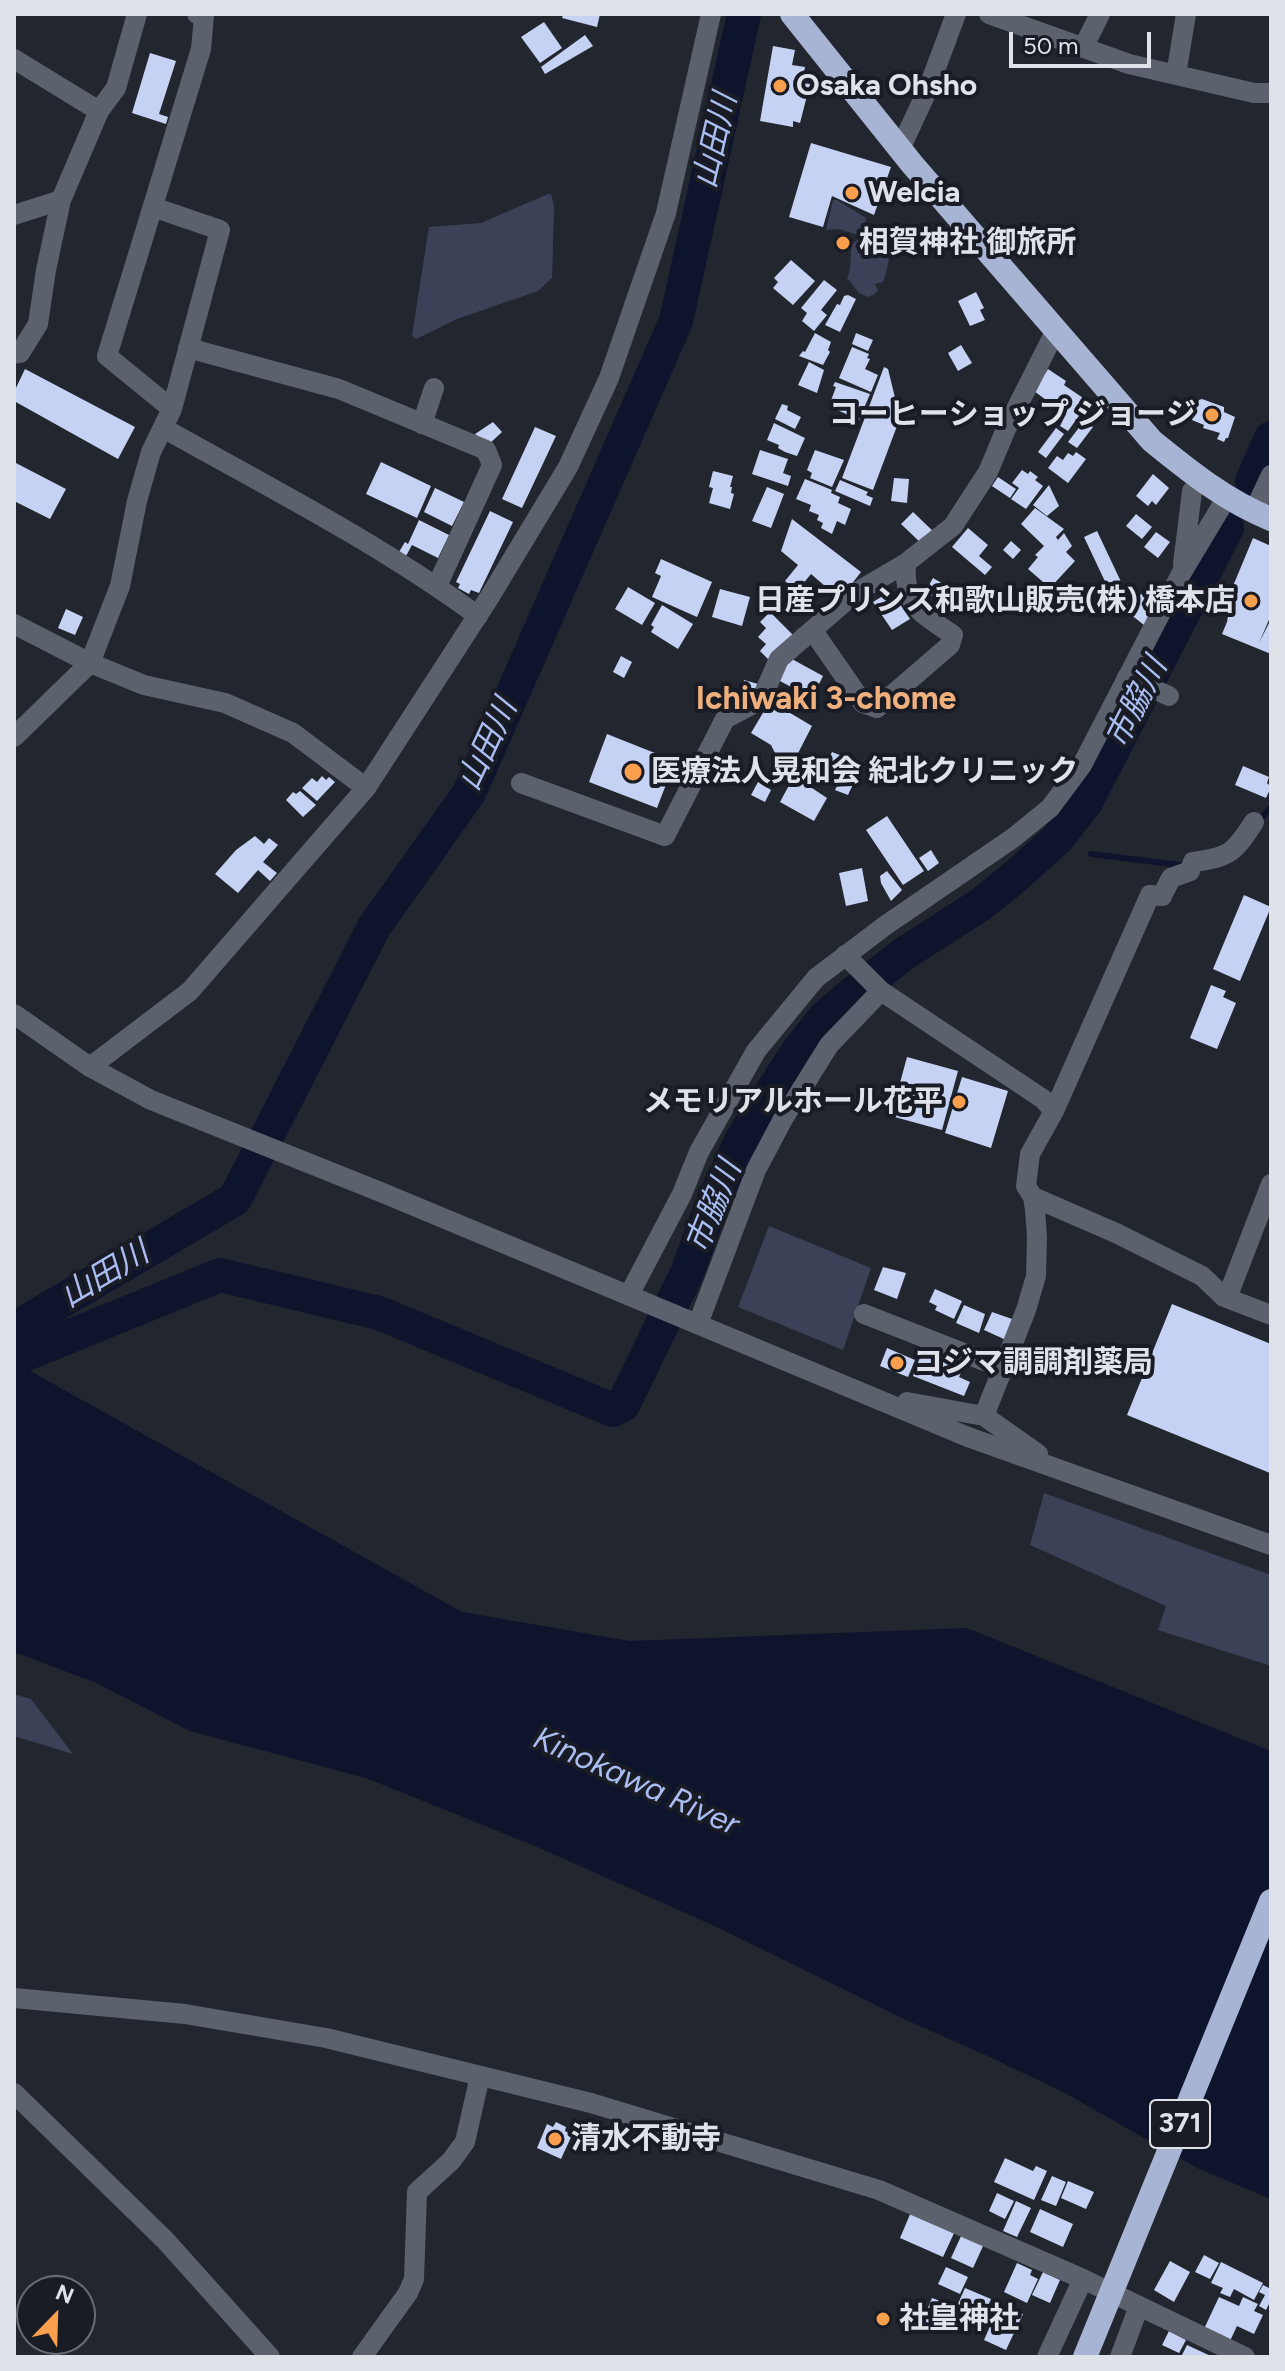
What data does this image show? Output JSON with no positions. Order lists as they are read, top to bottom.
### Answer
{
  "streets": {
    "highway": ["371"]
  },
  "districts": ["Ichiwaki 3-chome"],
  "water": ["山田川", "市脇川", "Kinokawa River"],
  "places": [
    "Osaka Ohsho",
    "Welcia",
    "相賀神社 御旅所",
    "コーヒーショップ ジョージ",
    "日産プリンス和歌山販売(株) 橋本店",
    "医療法人晃和会 紀北クリニック",
    "メモリアルホール花平",
    "コジマ調調剤薬局",
    "清水不動寺",
    "社皇神社"
  ],
  "scale_bar": "50 m",
  "north": "top right"
}
